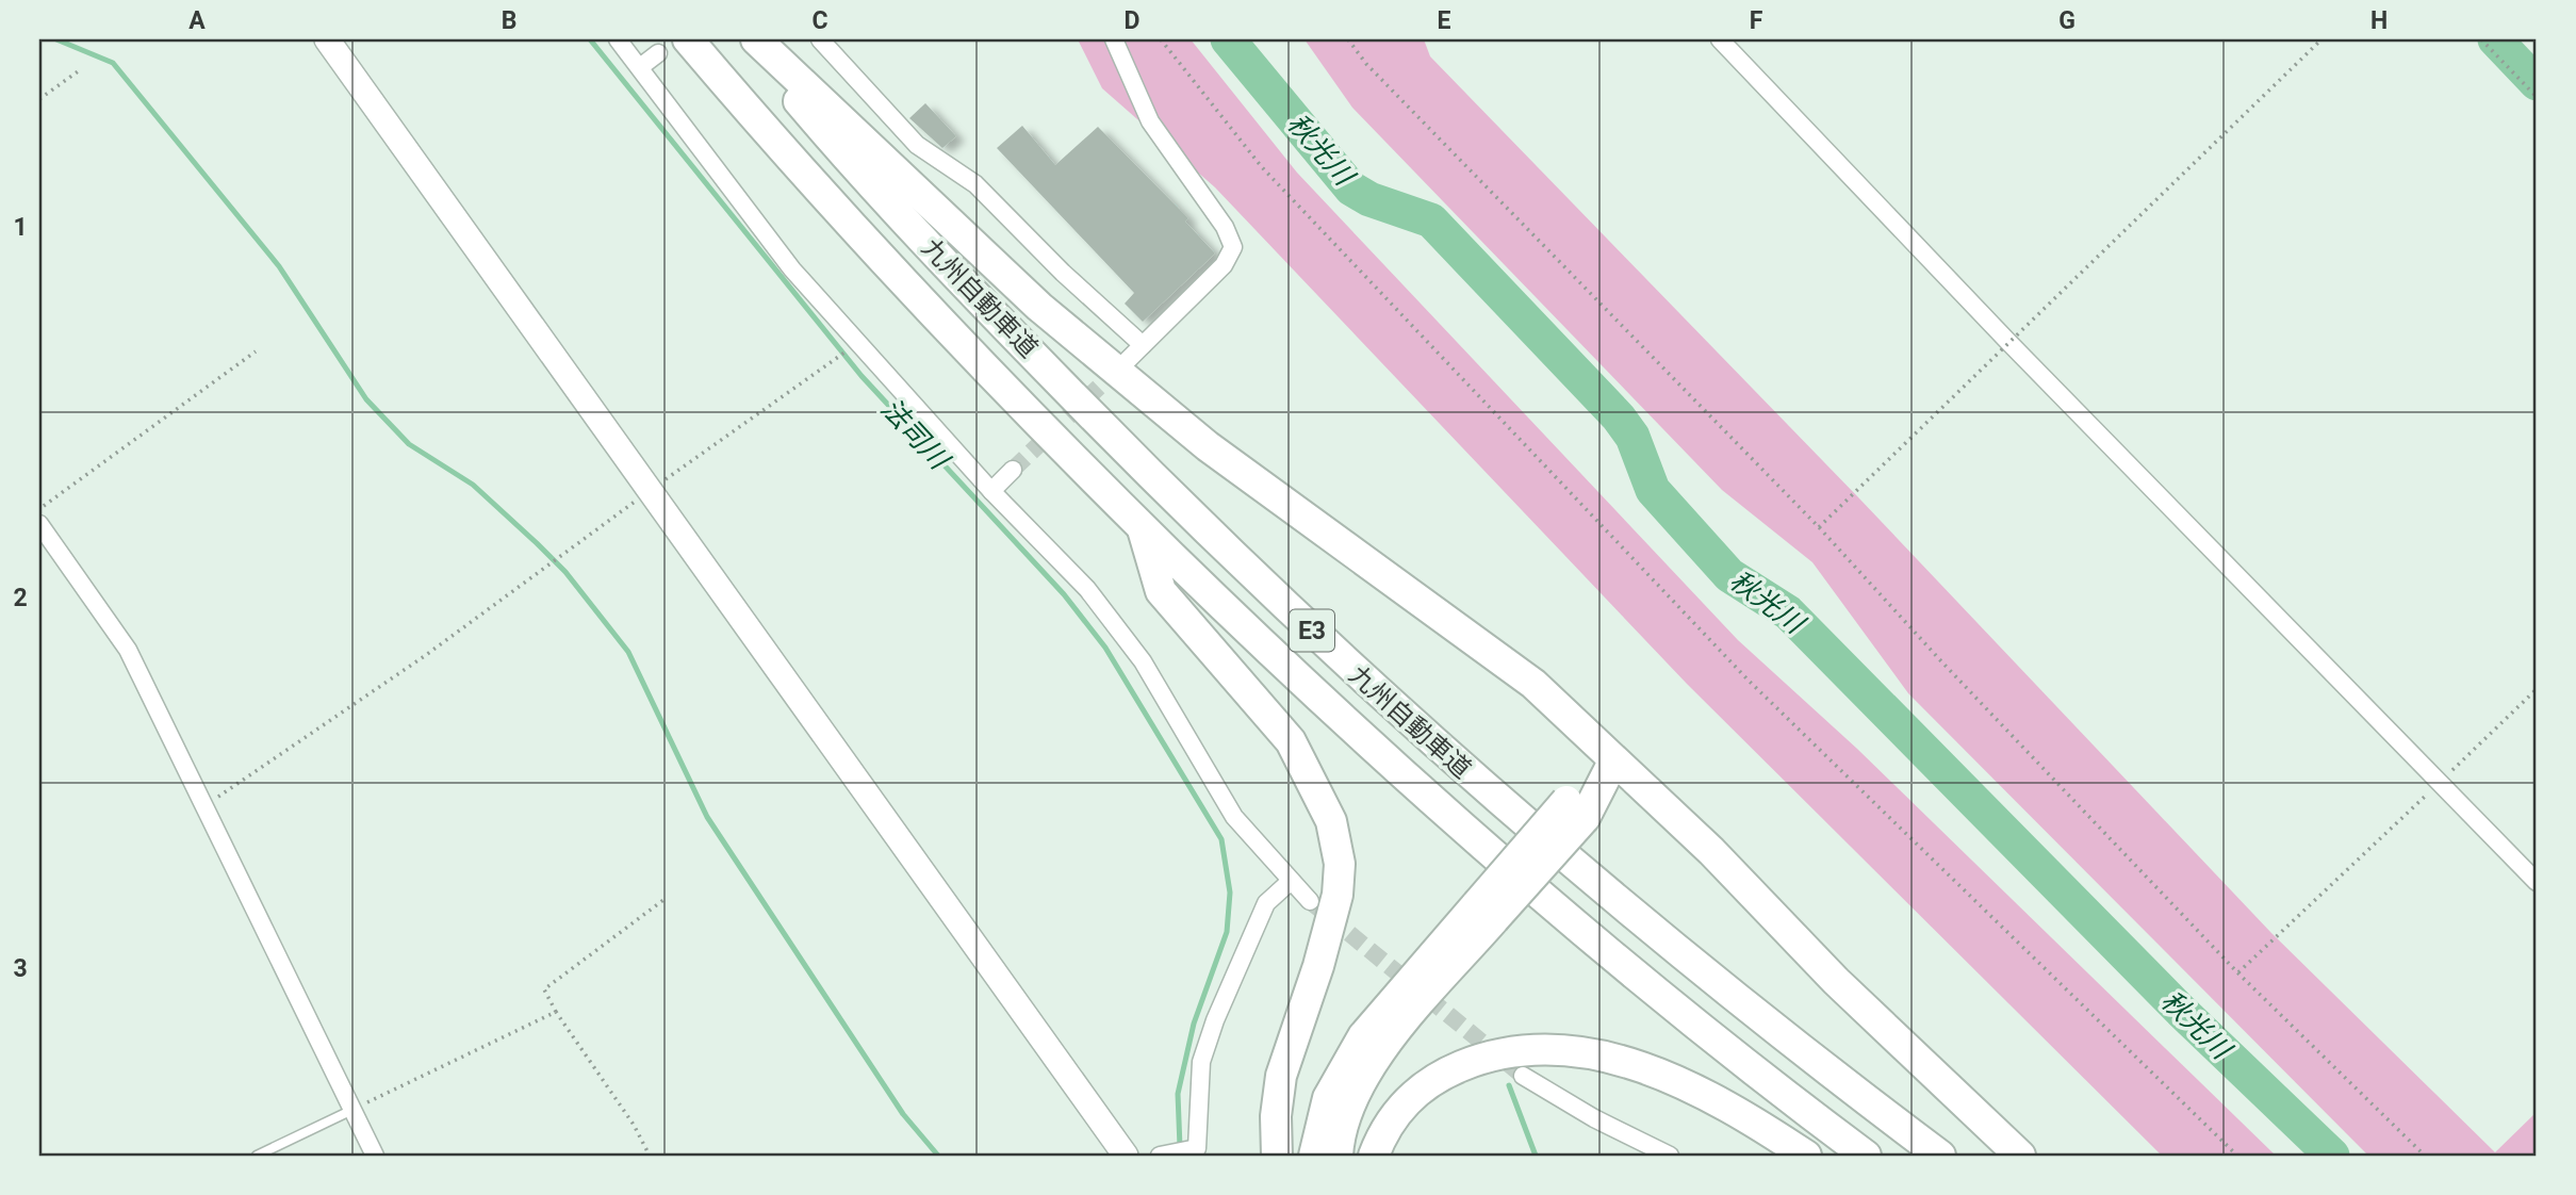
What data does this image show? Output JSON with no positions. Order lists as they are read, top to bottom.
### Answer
{
  "streets": {
    "highway": ["九州自動車道", "E3"]
  },
  "water": ["秋光川", "法司川"],
  "grid": {
    "columns": [
      "A",
      "B",
      "C",
      "D",
      "E",
      "F",
      "G",
      "H"
    ],
    "rows": ["1", "2", "3"]
  }
}
